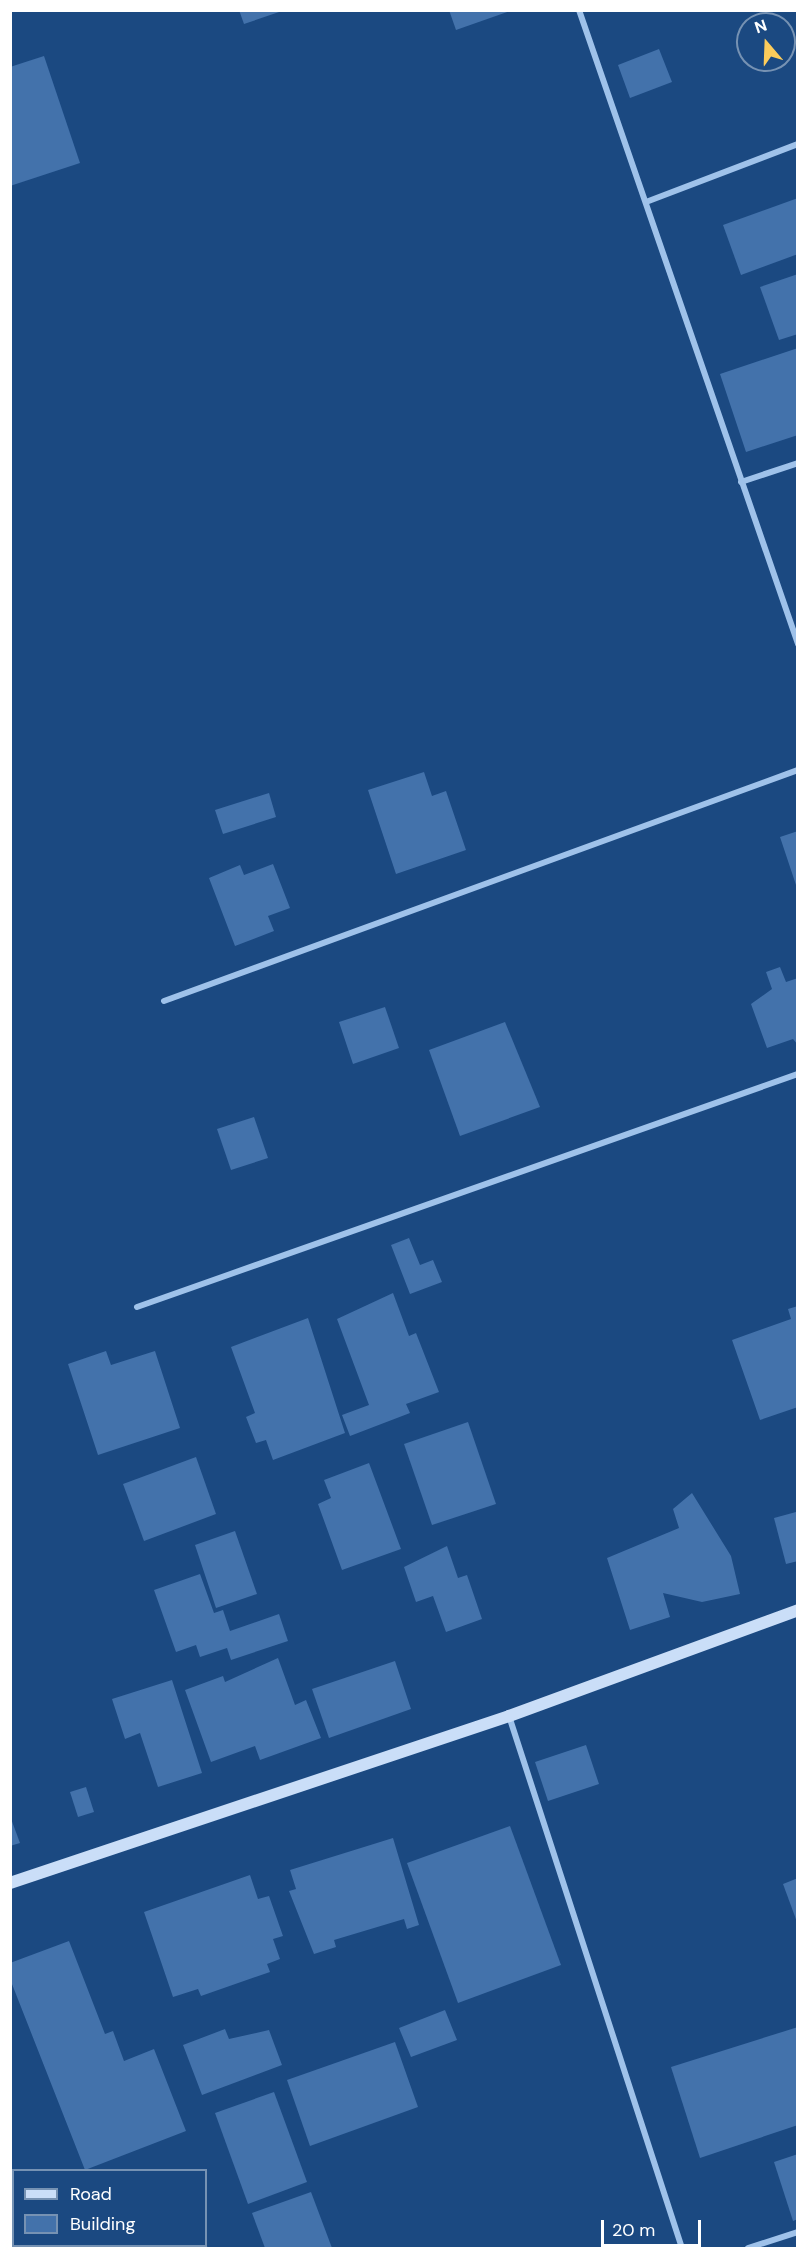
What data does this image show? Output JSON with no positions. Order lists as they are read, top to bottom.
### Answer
{
  "legend": ["Road", "Building"],
  "scale_bar": "20 m",
  "north": "top"
}
